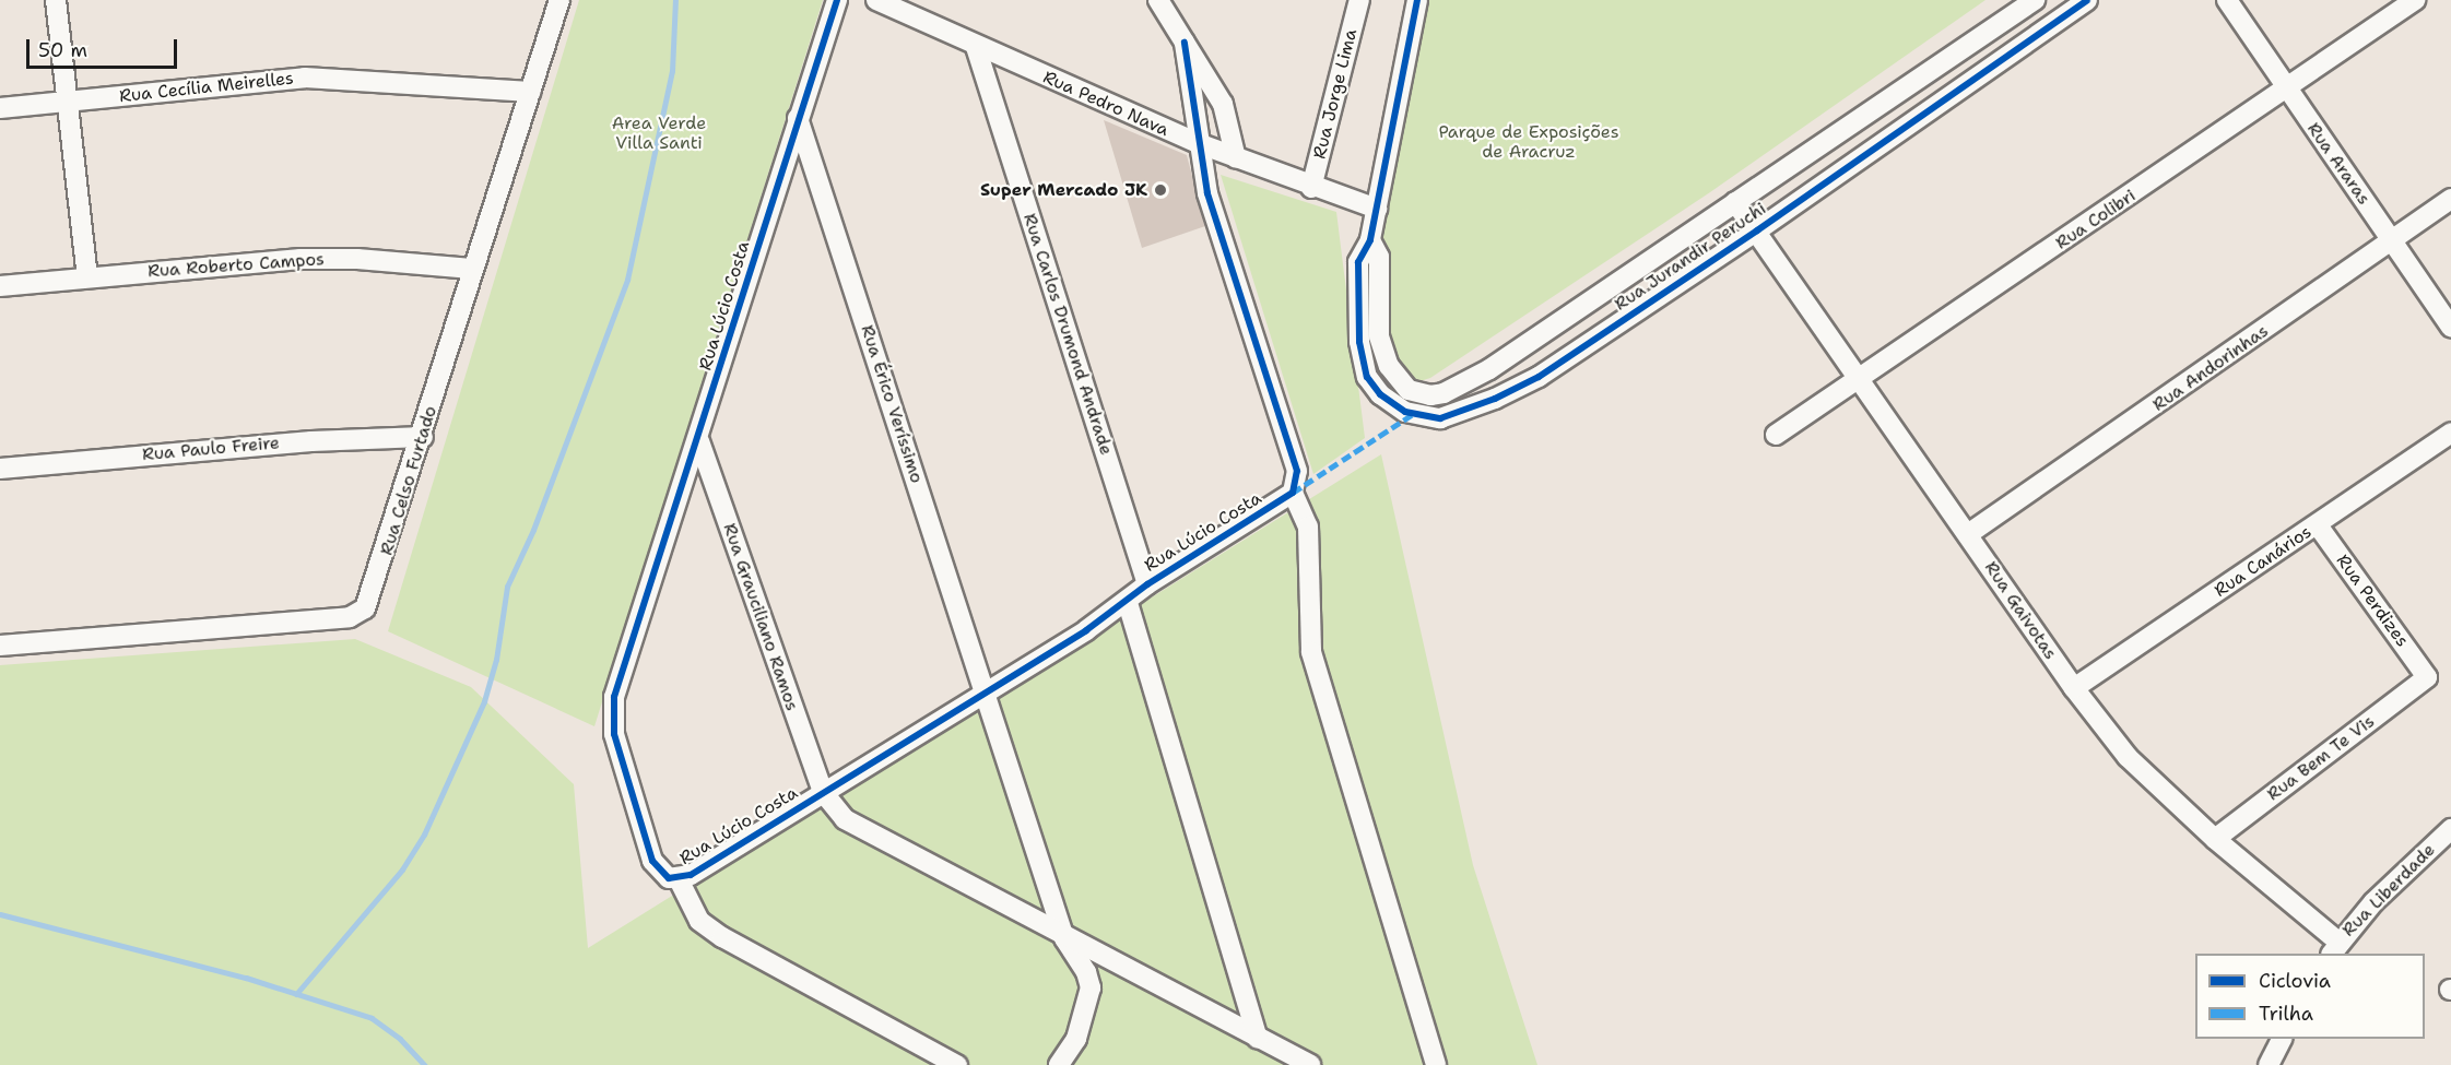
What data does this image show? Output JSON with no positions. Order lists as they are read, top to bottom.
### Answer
{
  "streets": {
    "street": [
      "Rua Cecília Meirelles",
      "Rua Jorge Lima",
      "Rua Pedro Nava",
      "Rua Araras",
      "Rua Colibri",
      "Rua Jurandir Peruchi",
      "Rua Roberto Campos",
      "Rua Lúcio Costa",
      "Rua Carlos Drumond Andrade",
      "Rua Andorinhas",
      "Rua Érico Veríssimo",
      "Rua Paulo Freire",
      "Rua Celso Furtado",
      "Rua Canários",
      "Rua Perdizes",
      "Rua Gaivotas",
      "Rua Grauciliano Ramos",
      "Rua Bem Te Vis",
      "Rua Liberdade"
    ]
  },
  "crossings": [
    ["Rua Cecília Meirelles", "Rua Celso Furtado"],
    ["Rua Jorge Lima", "Rua Pedro Nava"],
    ["Rua Pedro Nava", "Rua Jurandir Peruchi"],
    ["Rua Pedro Nava", "Rua Carlos Drumond Andrade"],
    ["Rua Araras", "Rua Colibri"],
    ["Rua Araras", "Rua Andorinhas"],
    ["Rua Colibri", "Rua Gaivotas"],
    ["Rua Jurandir Peruchi", "Rua Gaivotas"],
    ["Rua Roberto Campos", "Rua Celso Furtado"],
    ["Rua Lúcio Costa", "Rua Carlos Drumond Andrade"],
    ["Rua Lúcio Costa", "Rua Érico Veríssimo"],
    ["Rua Lúcio Costa", "Rua Grauciliano Ramos"],
    ["Rua Andorinhas", "Rua Gaivotas"],
    ["Rua Érico Veríssimo", "Rua Grauciliano Ramos"],
    ["Rua Paulo Freire", "Rua Celso Furtado"],
    ["Rua Canários", "Rua Perdizes"],
    ["Rua Canários", "Rua Gaivotas"],
    ["Rua Perdizes", "Rua Bem Te Vis"],
    ["Rua Gaivotas", "Rua Bem Te Vis"],
    ["Rua Gaivotas", "Rua Liberdade"]
  ],
  "parks": ["Area Verde Villa Santi", "Parque de Exposições de Aracruz"],
  "places": ["Super Mercado JK"],
  "legend": ["Ciclovia", "Trilha"],
  "scale_bar": "50 m"
}
